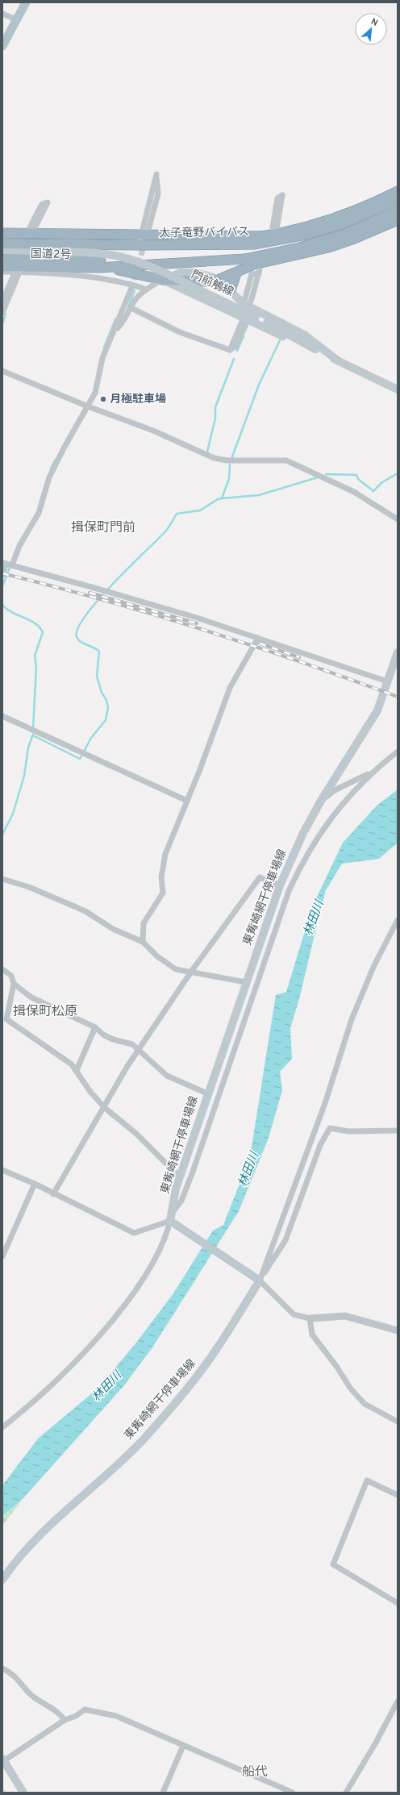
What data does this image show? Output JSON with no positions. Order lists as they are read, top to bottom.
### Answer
{
  "streets": {
    "highway": ["太子竜野バイパス", "国道2号"],
    "main road": ["門前鵤線", "東觜崎網干停車場線"]
  },
  "districts": ["揖保町門前", "揖保町松原", "船代"],
  "water": ["林田川"],
  "places": ["月極駐車場"],
  "north": "top right"
}
